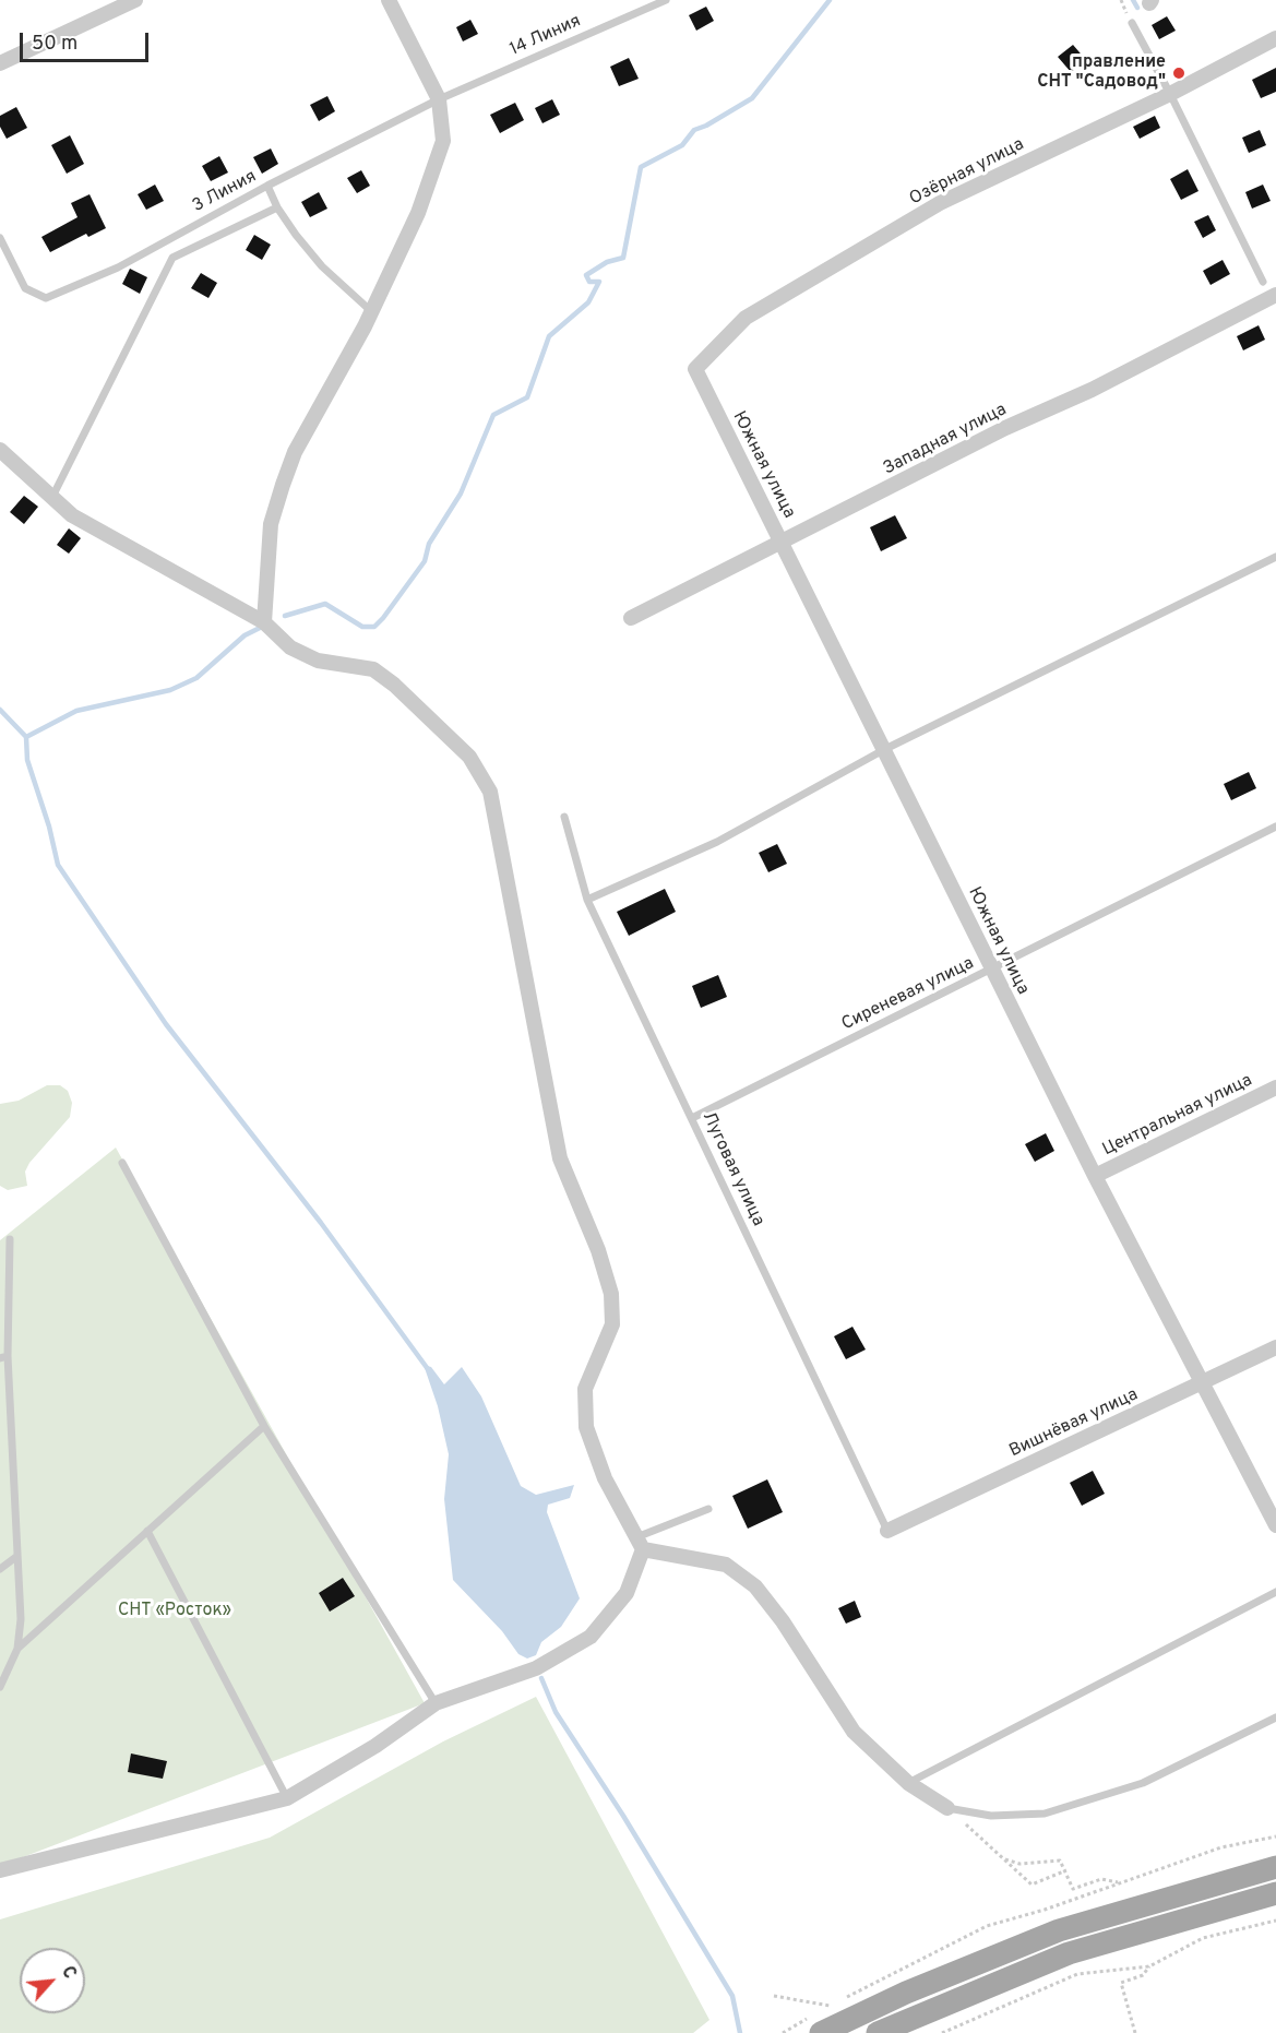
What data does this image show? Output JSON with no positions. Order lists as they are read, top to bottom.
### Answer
{
  "streets": {
    "street": [
      "Озёрная улица",
      "Западная улица",
      "Южная улица",
      "Центральная улица",
      "Вишнёвая улица"
    ],
    "lane": [
      "14 Линия",
      "3 Линия",
      "Сиреневая улица",
      "Луговая улица"
    ]
  },
  "crossings": [
    ["14 Линия", "3 Линия"],
    ["Озёрная улица", "Южная улица"],
    ["Западная улица", "Южная улица"],
    ["Южная улица", "Сиреневая улица"],
    ["Южная улица", "Центральная улица"],
    ["Южная улица", "Вишнёвая улица"],
    ["Сиреневая улица", "Луговая улица"],
    ["Луговая улица", "Вишнёвая улица"]
  ],
  "parks": ["СНТ «Росток»"],
  "places": ["правление СНТ \"Садовод\""],
  "scale_bar": "50 m",
  "north": "top right"
}
